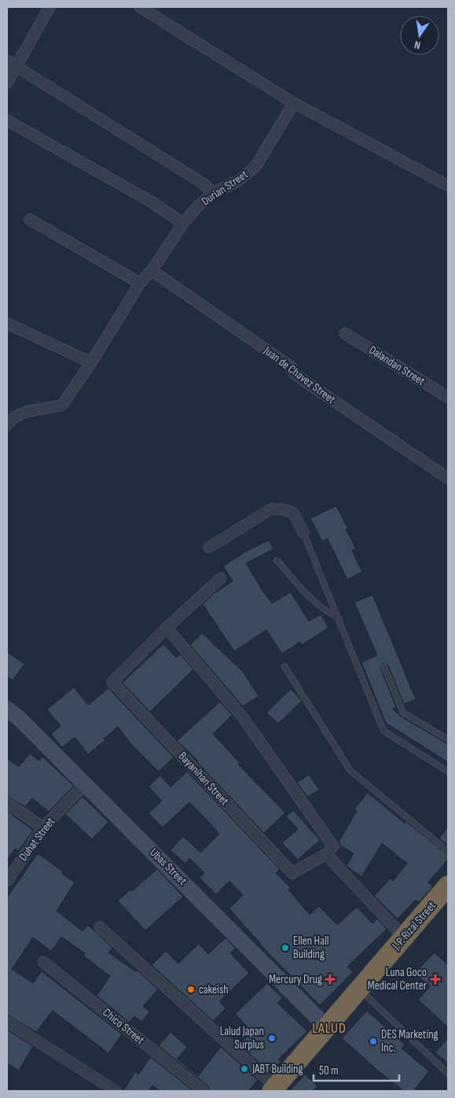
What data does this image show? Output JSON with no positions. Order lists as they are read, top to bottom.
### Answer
{
  "streets": {
    "highway": ["J. P. Rizal Street"],
    "street": [
      "Durian Street",
      "Dalandan Street",
      "Juan de Chavez Street",
      "Bayanihan Street",
      "Duhat Street",
      "Ubas Street",
      "Chico Street"
    ]
  },
  "crossings": [
    ["Durian Street", "Juan de Chavez Street"],
    ["Duhat Street", "Ubas Street"],
    ["Ubas Street", "J. P. Rizal Street"]
  ],
  "districts": ["LALUD"],
  "places": {
    "other": [
      "Ellen Hall Building",
      "cakeish",
      "Lalud Japan Surplus",
      "DES Marketing Inc.",
      "JABT Building"
    ],
    "health": ["Mercury Drug", "Luna Goco Medical Center"]
  },
  "scale_bar": "50 m",
  "north": "bottom"
}
